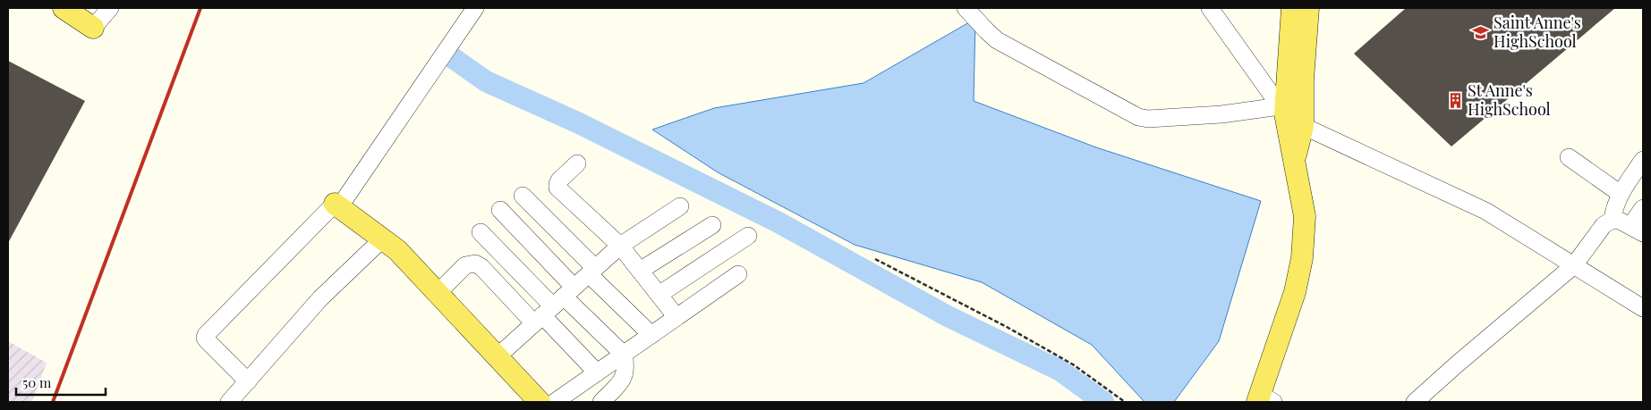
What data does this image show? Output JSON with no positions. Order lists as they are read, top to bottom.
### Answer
{
  "places": {
    "school or university": ["Saint Anne's HighSchool"],
    "building": ["St Anne's HighSchool"]
  },
  "scale_bar": "50 m"
}
